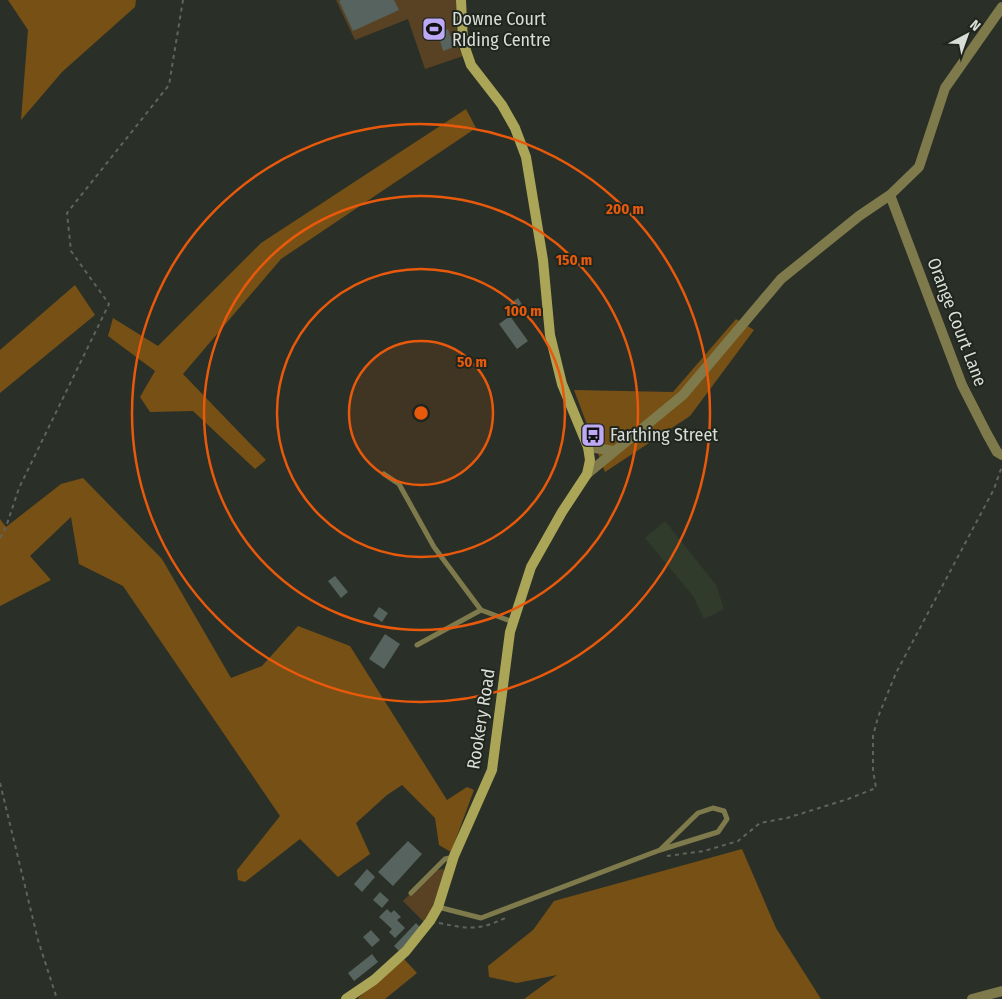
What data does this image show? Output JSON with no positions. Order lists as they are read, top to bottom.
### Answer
{
  "streets": {
    "street": ["Orange Court Lane", "Rookery Road"]
  },
  "places": {
    "sports": ["Downe Court RIding Centre"],
    "bus stop": ["Farthing Street"]
  },
  "north": "top right",
  "rings": [
    "200 m",
    "150 m",
    "100 m",
    "50 m"
  ]
}
